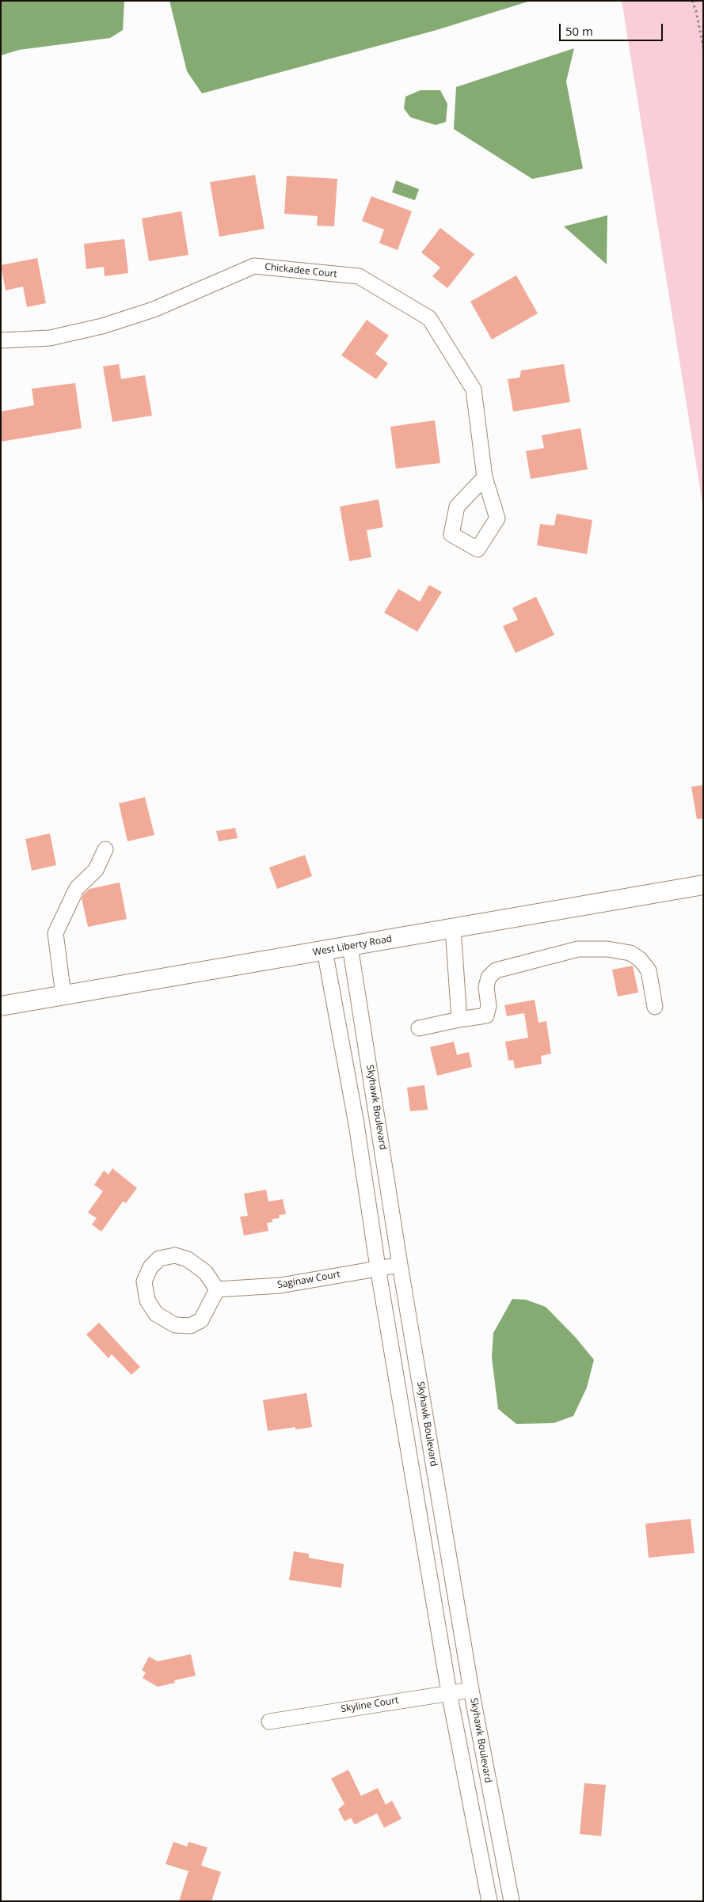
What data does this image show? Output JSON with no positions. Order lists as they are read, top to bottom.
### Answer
{
  "streets": {
    "main road": ["West Liberty Road"],
    "street": [
      "Chickadee Court",
      "Skyhawk Boulevard",
      "Saginaw Court",
      "Skyline Court"
    ]
  },
  "crossings": [
    ["West Liberty Road", "Skyhawk Boulevard"],
    ["Skyhawk Boulevard", "Saginaw Court"],
    ["Skyhawk Boulevard", "Skyline Court"]
  ],
  "scale_bar": "50 m"
}
